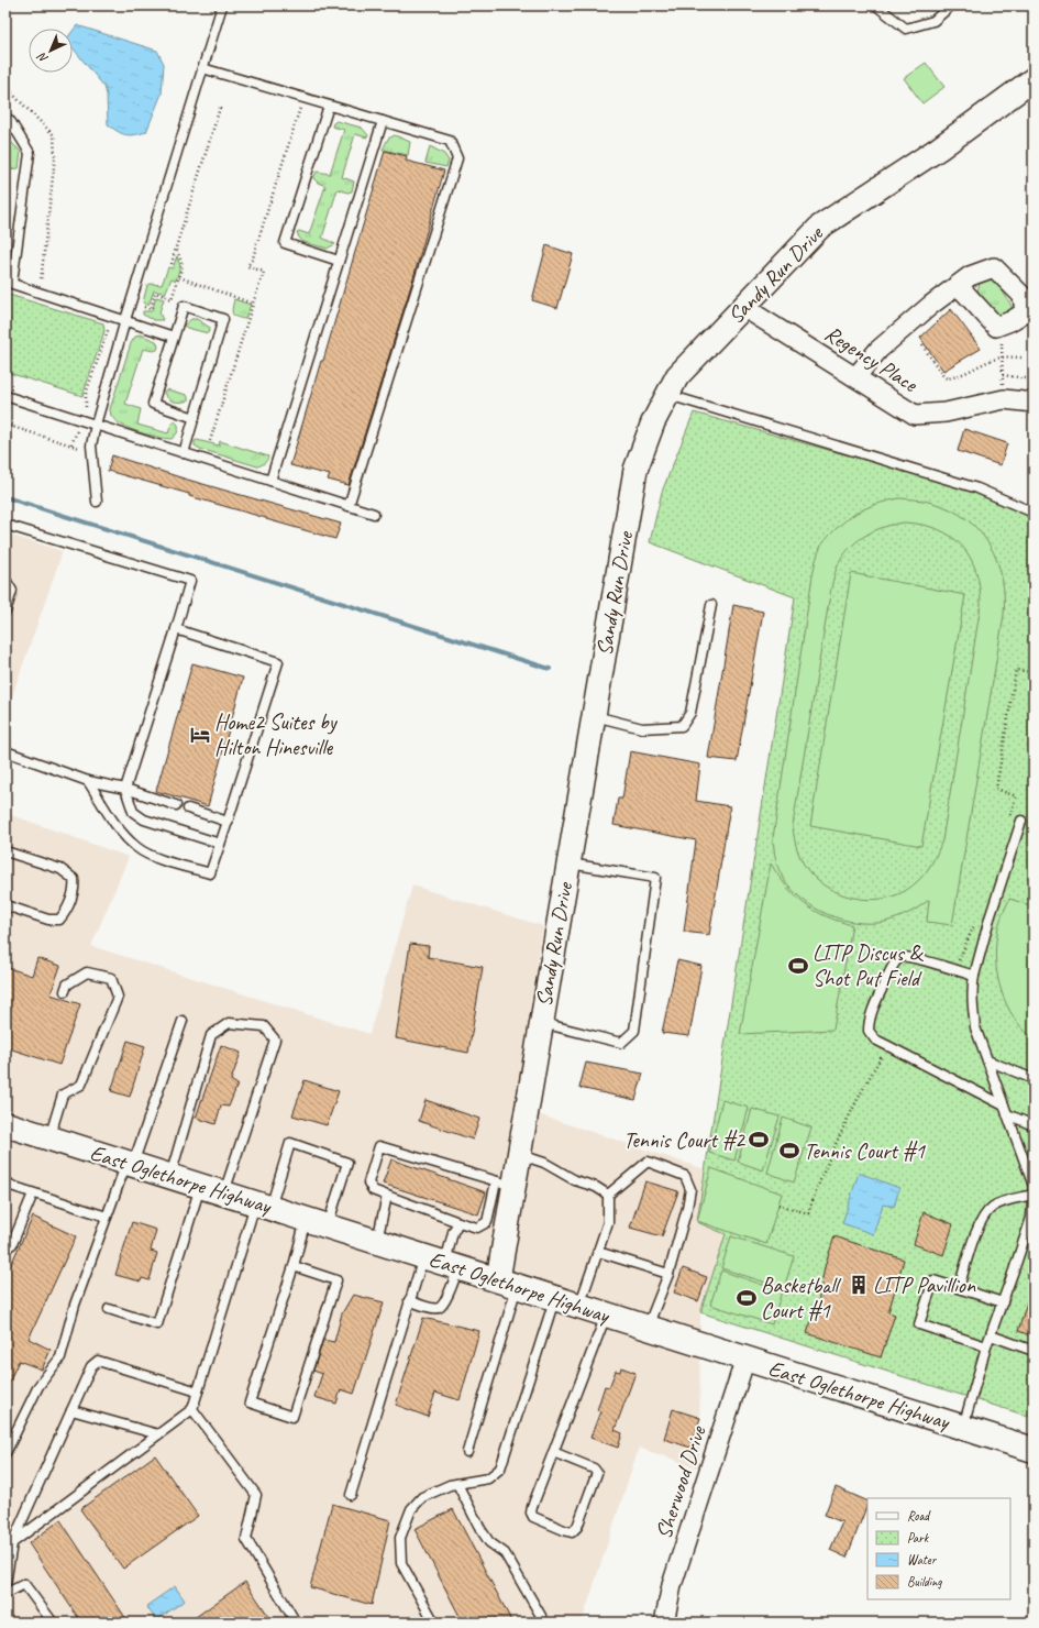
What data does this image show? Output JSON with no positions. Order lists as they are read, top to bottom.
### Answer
{
  "streets": {
    "highway": ["East Oglethorpe Highway"],
    "street": ["Sandy Run Drive", "Regency Place", "Sherwood Drive"]
  },
  "crossings": [
    ["Sandy Run Drive", "Regency Place"],
    ["Sandy Run Drive", "East Oglethorpe Highway"],
    ["East Oglethorpe Highway", "Sherwood Drive"]
  ],
  "places": {
    "hotel": ["Home2 Suites by Hilton Hinesville"],
    "sports": [
      "LITP Discus & Shot Put Field",
      "Tennis Court #2",
      "Tennis Court #1",
      "Basketball Court #1"
    ],
    "building": ["LITP Pavillion"]
  },
  "legend": [
    "Road",
    "Park",
    "Water",
    "Building"
  ],
  "north": "bottom left"
}
